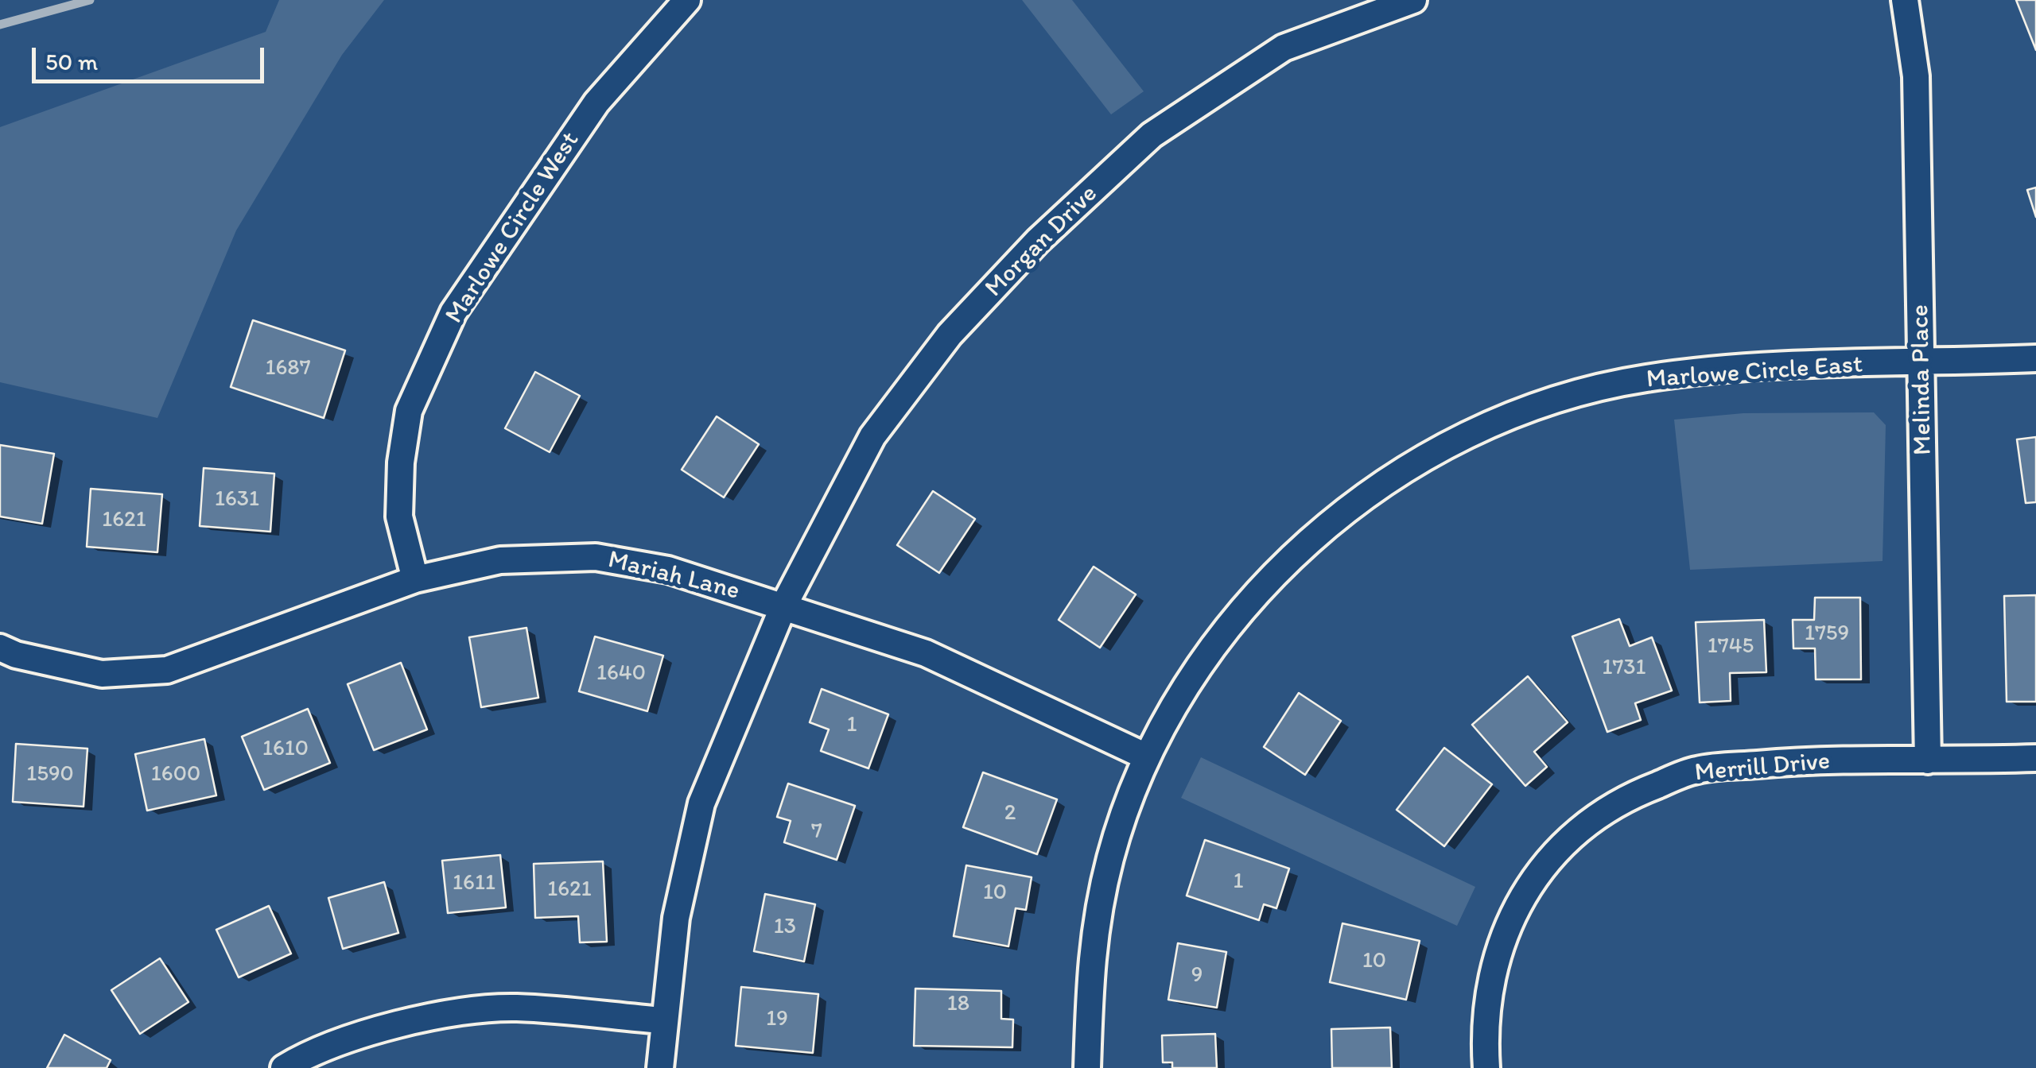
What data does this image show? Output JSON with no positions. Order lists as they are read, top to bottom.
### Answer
{
  "streets": {
    "street": [
      "Marlowe Circle West",
      "Morgan Drive",
      "Marlowe Circle East",
      "Melinda Place",
      "Mariah Lane",
      "Merrill Drive"
    ]
  },
  "crossings": [
    ["Marlowe Circle West", "Mariah Lane"],
    ["Morgan Drive", "Mariah Lane"],
    ["Marlowe Circle East", "Melinda Place"],
    ["Marlowe Circle East", "Mariah Lane"],
    ["Melinda Place", "Merrill Drive"]
  ],
  "house_numbers": [
    "1687",
    "1631",
    "1621",
    "1759",
    "1745",
    "1731",
    "1640",
    "1",
    "1610",
    "1590",
    "1600",
    "2",
    "7",
    "1",
    "1611",
    "1621",
    "10",
    "13",
    "10",
    "9",
    "18",
    "19"
  ],
  "scale_bar": "50 m"
}
